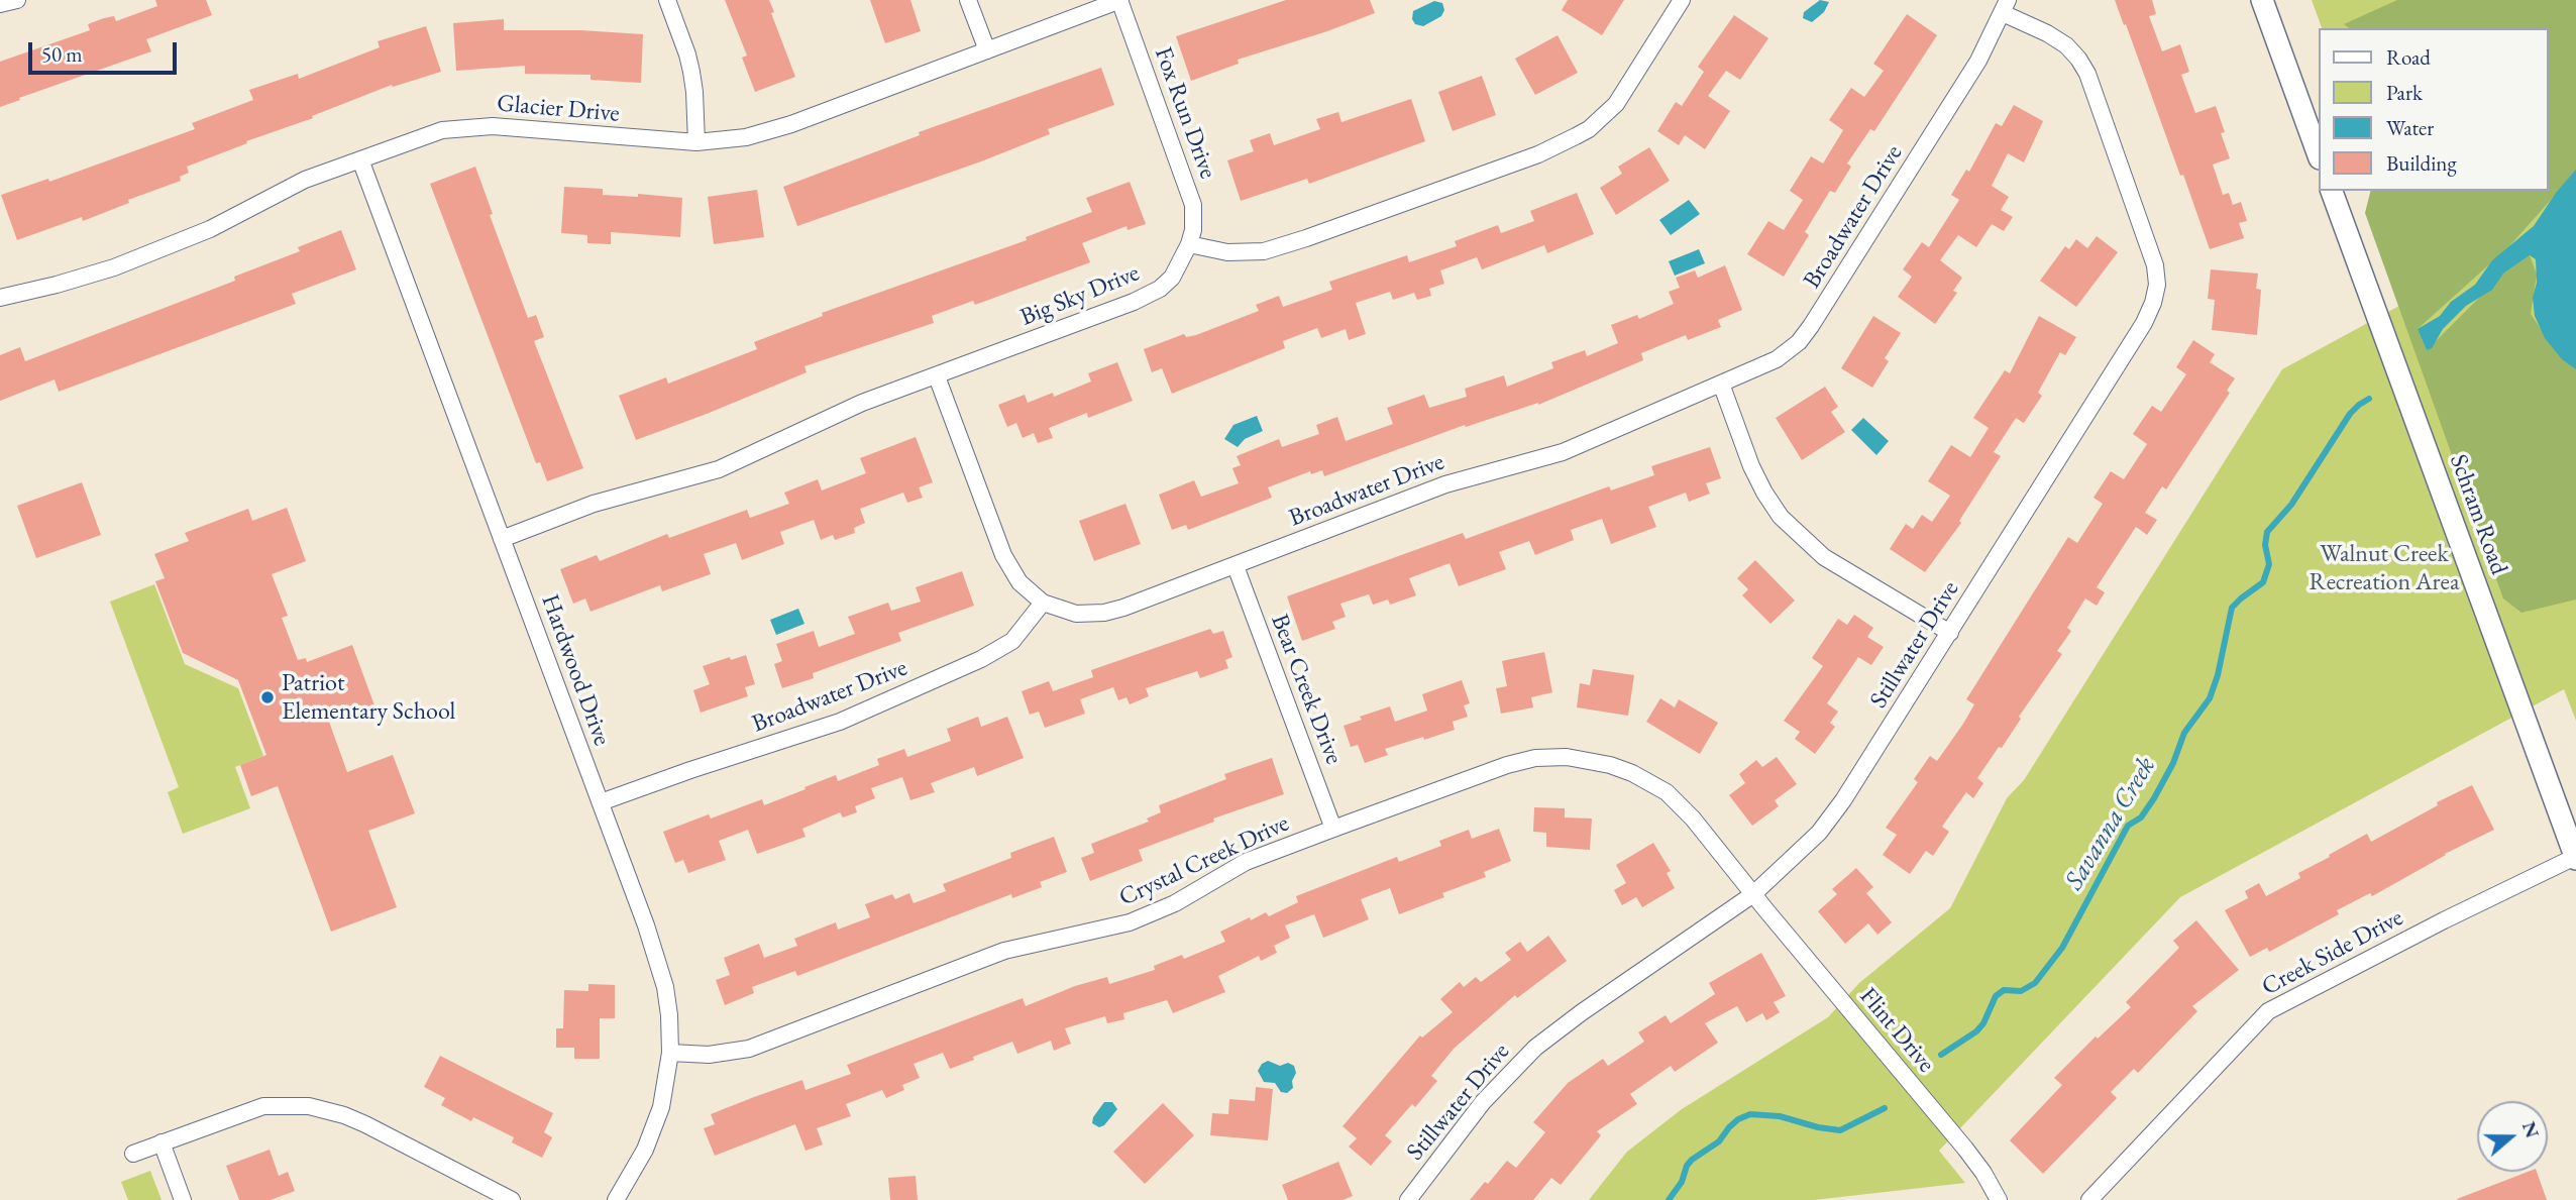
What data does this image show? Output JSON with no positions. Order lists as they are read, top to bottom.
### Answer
{
  "streets": {
    "main road": ["Schram Road"],
    "street": [
      "Glacier Drive",
      "Fox Run Drive",
      "Broadwater Drive",
      "Big Sky Drive",
      "Stillwater Drive",
      "Hardwood Drive",
      "Bear Creek Drive",
      "Crystal Creek Drive",
      "Creek Side Drive",
      "Flint Drive"
    ]
  },
  "crossings": [
    ["Glacier Drive", "Fox Run Drive"],
    ["Glacier Drive", "Hardwood Drive"],
    ["Fox Run Drive", "Big Sky Drive"],
    ["Broadwater Drive", "Stillwater Drive"],
    ["Broadwater Drive", "Hardwood Drive"],
    ["Broadwater Drive", "Bear Creek Drive"],
    ["Big Sky Drive", "Hardwood Drive"],
    ["Schram Road", "Creek Side Drive"],
    ["Stillwater Drive", "Crystal Creek Drive"],
    ["Stillwater Drive", "Flint Drive"],
    ["Hardwood Drive", "Crystal Creek Drive"],
    ["Bear Creek Drive", "Crystal Creek Drive"],
    ["Crystal Creek Drive", "Flint Drive"]
  ],
  "water": ["Savanna Creek"],
  "parks": ["Walnut Creek Recreation Area"],
  "places": ["Patriot Elementary School"],
  "legend": [
    "Road",
    "Park",
    "Water",
    "Building"
  ],
  "scale_bar": "50 m",
  "north": "right"
}
